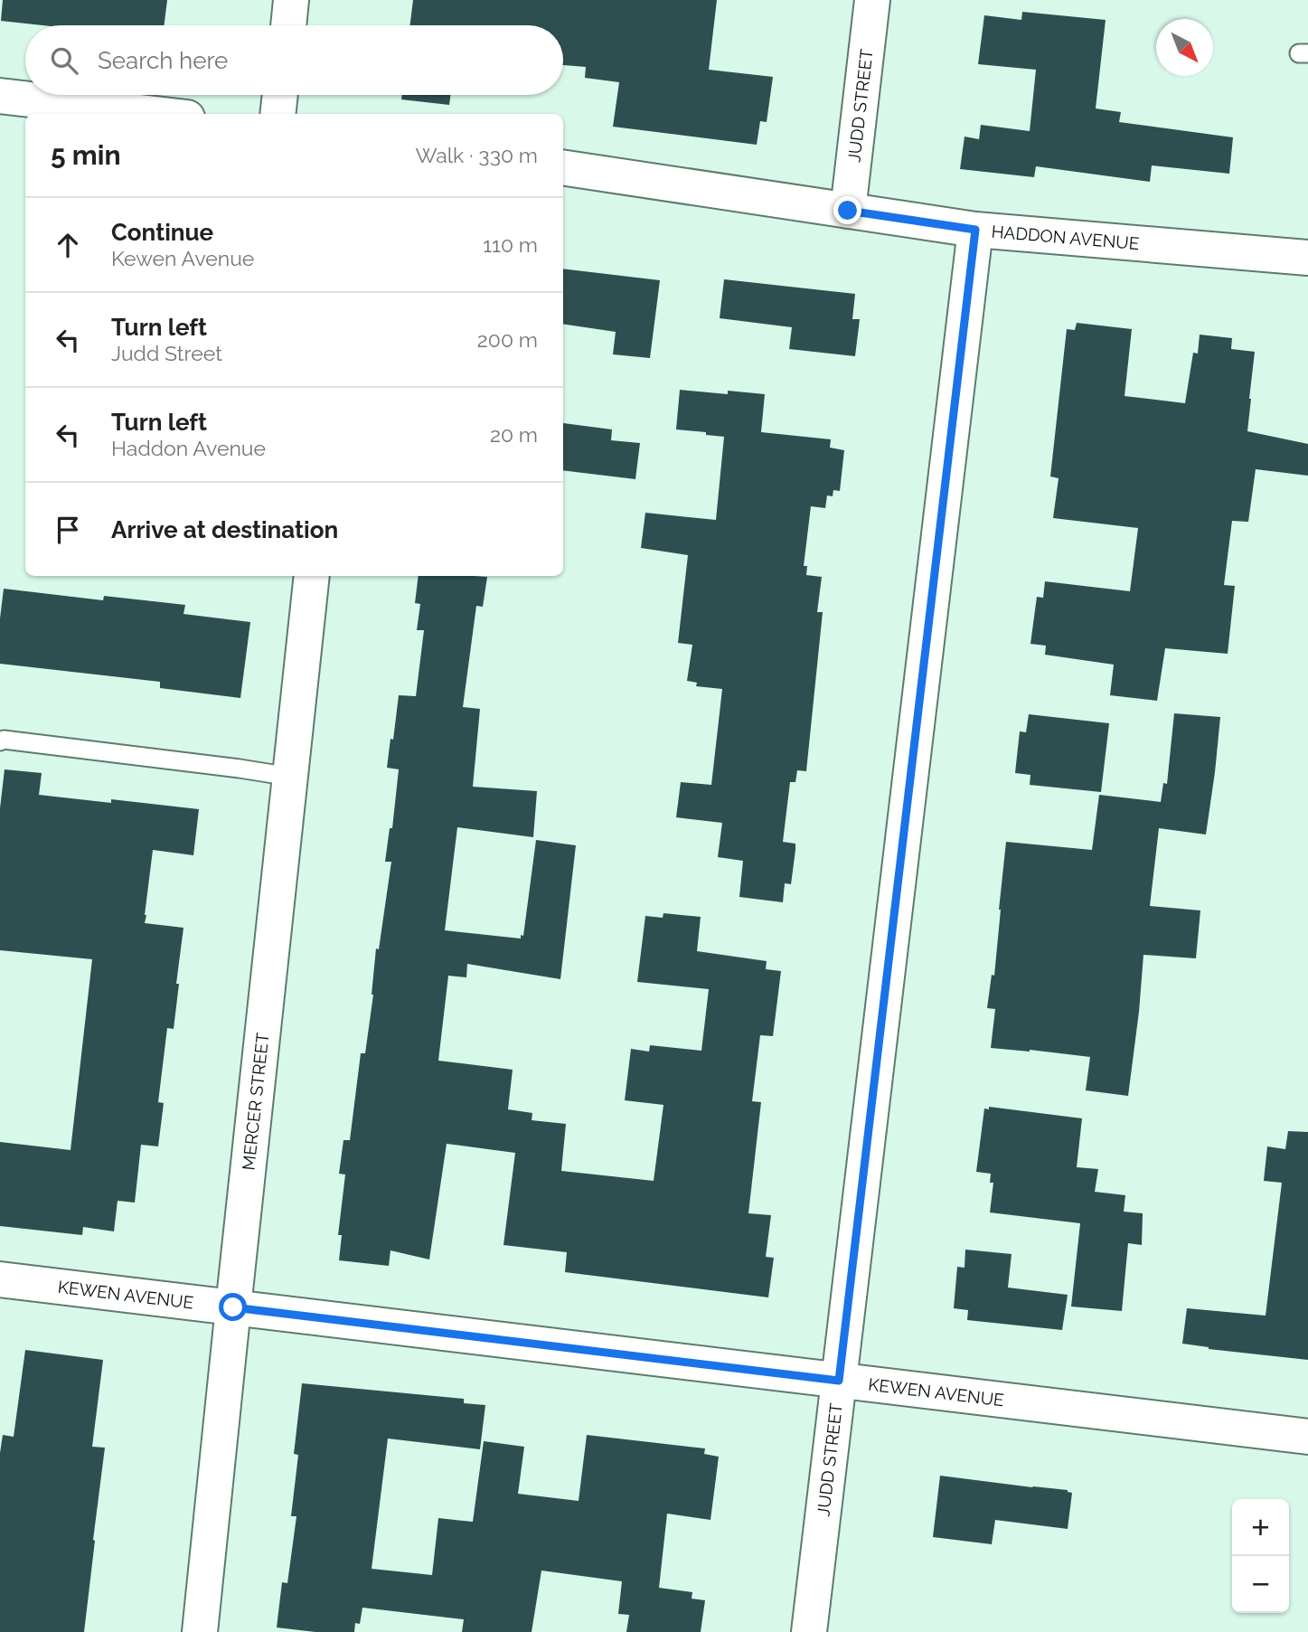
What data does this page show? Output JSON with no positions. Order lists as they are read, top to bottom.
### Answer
{
  "streets": {
    "street": [
      "JUDD STREET",
      "HADDON AVENUE",
      "MERCER STREET",
      "KEWEN AVENUE"
    ]
  },
  "crossings": [
    ["JUDD STREET", "HADDON AVENUE"],
    ["JUDD STREET", "KEWEN AVENUE"],
    ["MERCER STREET", "KEWEN AVENUE"]
  ],
  "north": "bottom right",
  "page": {
    "search": "Search here",
    "heading": ["5 min", "Walk · 330 m"],
    "list": [
      ["Continue", "Kewen Avenue", "110 m"],
      ["Turn left", "Judd Street", "200 m"],
      ["Turn left", "Haddon Avenue", "20 m"],
      "Arrive at destination"
    ],
    "map_buttons": ["+", "−"]
  }
}
